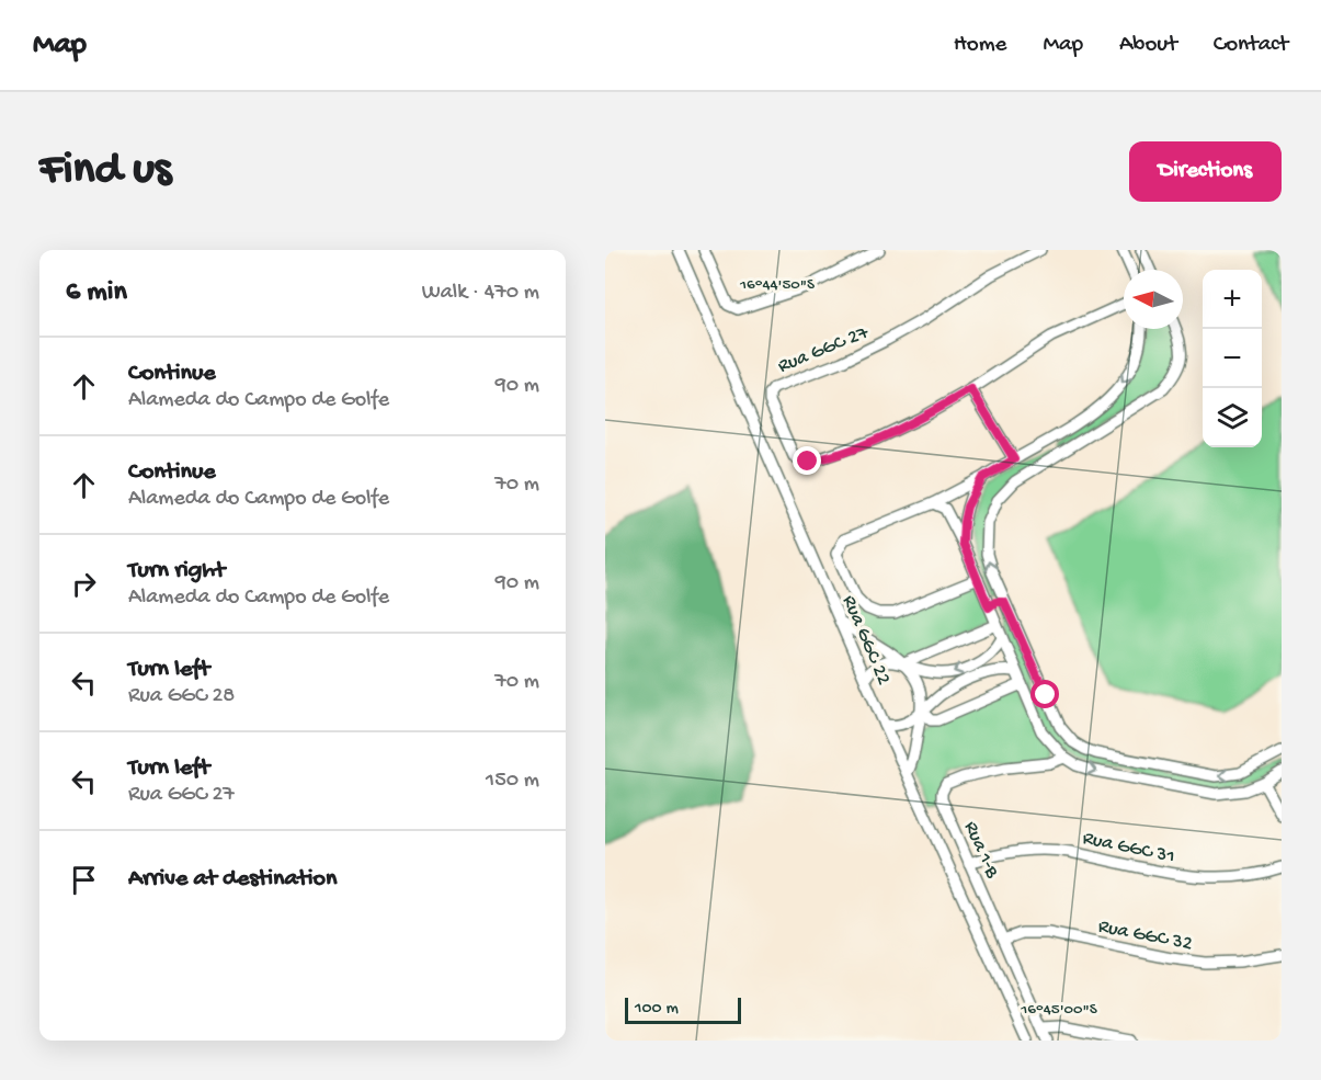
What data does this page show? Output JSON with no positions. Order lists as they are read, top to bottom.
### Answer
{
  "streets": {
    "street": [
      "Rua GGC 27",
      "Rua GGC 22",
      "Rua GGC 31",
      "Rua 1-B",
      "Rua GGC 32"
    ]
  },
  "crossings": [
    ["Rua GGC 31", "Rua 1-B"],
    ["Rua 1-B", "Rua GGC 32"]
  ],
  "scale_bar": "100 m",
  "north": "left",
  "page": {
    "header": "Map",
    "nav": [
      "Home",
      "Map",
      "About",
      "Contact"
    ],
    "buttons": "Directions",
    "title": "Find us",
    "heading": ["6 min", "Walk · 470 m"],
    "map_buttons": ["+", "−"],
    "list": [
      ["Continue", "Alameda do Campo de Golfe", "90 m"],
      ["Continue", "Alameda do Campo de Golfe", "70 m"],
      ["Turn right", "Alameda do Campo de Golfe", "90 m"],
      ["Turn left", "Rua GGC 28", "70 m"],
      ["Turn left", "Rua GGC 27", "150 m"],
      "Arrive at destination"
    ],
    "scale": "100 m"
  },
  "coordinates": ["16°44'50\"S", "16°45'00\"S"]
}
